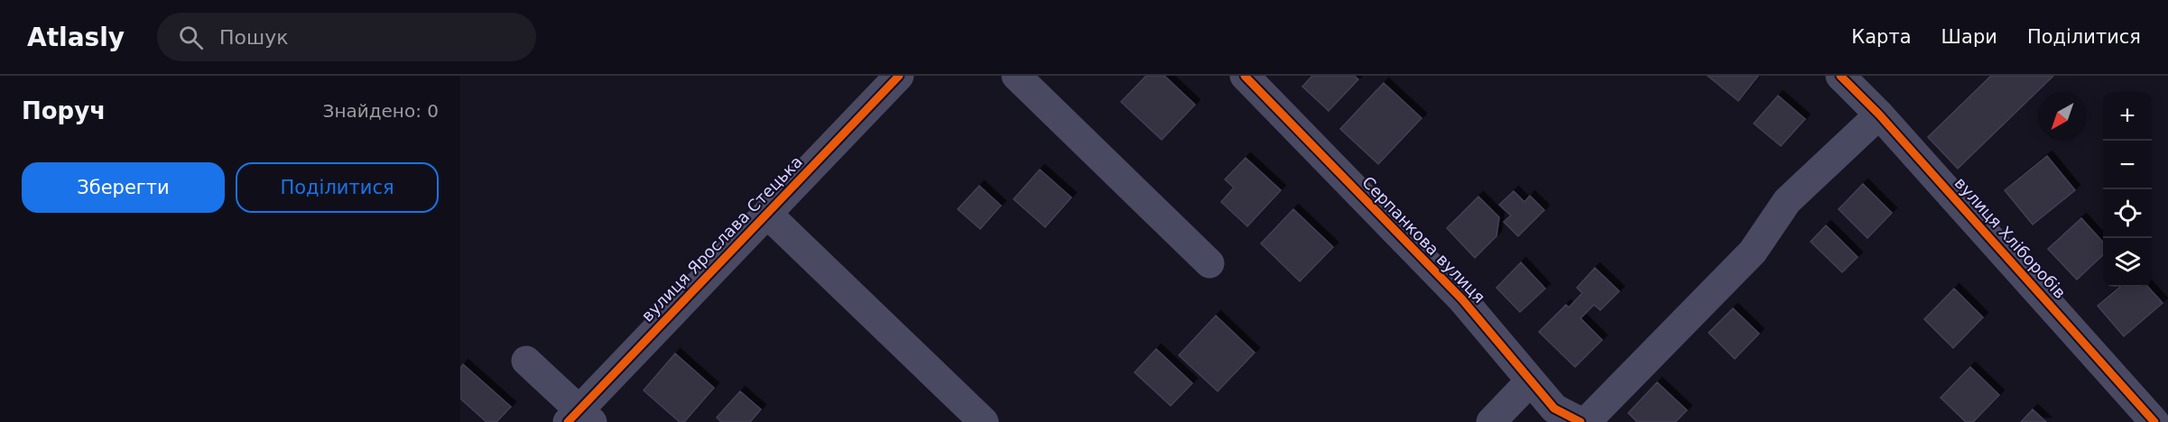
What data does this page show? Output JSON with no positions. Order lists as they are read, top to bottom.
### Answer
{
  "streets": {
    "street": ["вулиця Хліборобів", "вулиця Ярослава Стецька", "Серпанкова вулиця"]
  },
  "north": "bottom left",
  "page": {
    "header": "Atlasly",
    "search": "Пошук",
    "nav": ["Карта", "Шари", "Поділитися"],
    "heading": ["Поруч", "Знайдено: 0"],
    "map_buttons": ["+", "−"],
    "buttons": ["Зберегти", "Поділитися"]
  }
}
